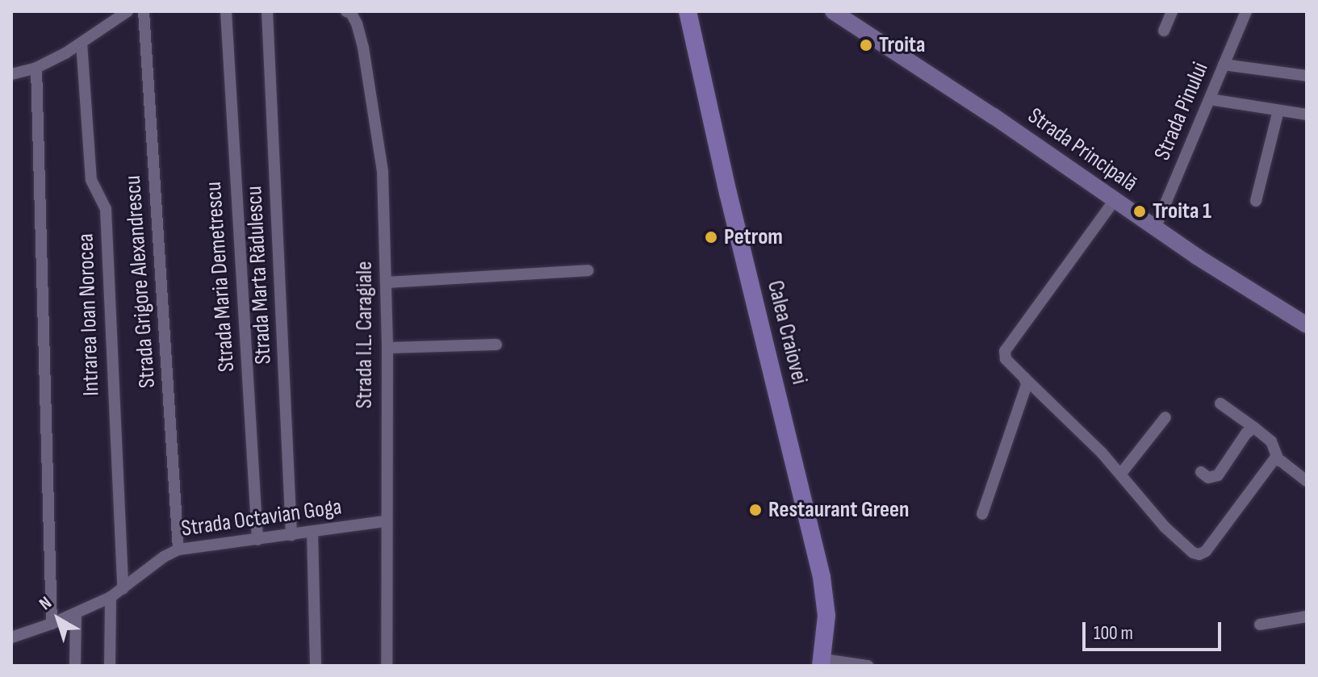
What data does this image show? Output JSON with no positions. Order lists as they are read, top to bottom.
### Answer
{
  "streets": {
    "main road": ["Strada Principală", "Calea Craiovei"],
    "street": [
      "Strada Pinului",
      "Strada Marta Rădulescu",
      "Strada Maria Demetrescu",
      "Strada Grigore Alexandrescu",
      "Intrarea Ioan Norocea",
      "Strada I.L. Caragiale",
      "Strada Octavian Goga"
    ]
  },
  "crossings": [
    ["Strada Pinului", "Strada Principală"],
    ["Strada Marta Rădulescu", "Strada Octavian Goga"],
    ["Strada Maria Demetrescu", "Strada Octavian Goga"],
    ["Strada Grigore Alexandrescu", "Strada Octavian Goga"],
    ["Intrarea Ioan Norocea", "Strada Octavian Goga"],
    ["Strada I.L. Caragiale", "Strada Octavian Goga"]
  ],
  "places": [
    "Troita",
    "Troita 1",
    "Petrom",
    "Restaurant Green"
  ],
  "scale_bar": "100 m",
  "north": "top left"
}
